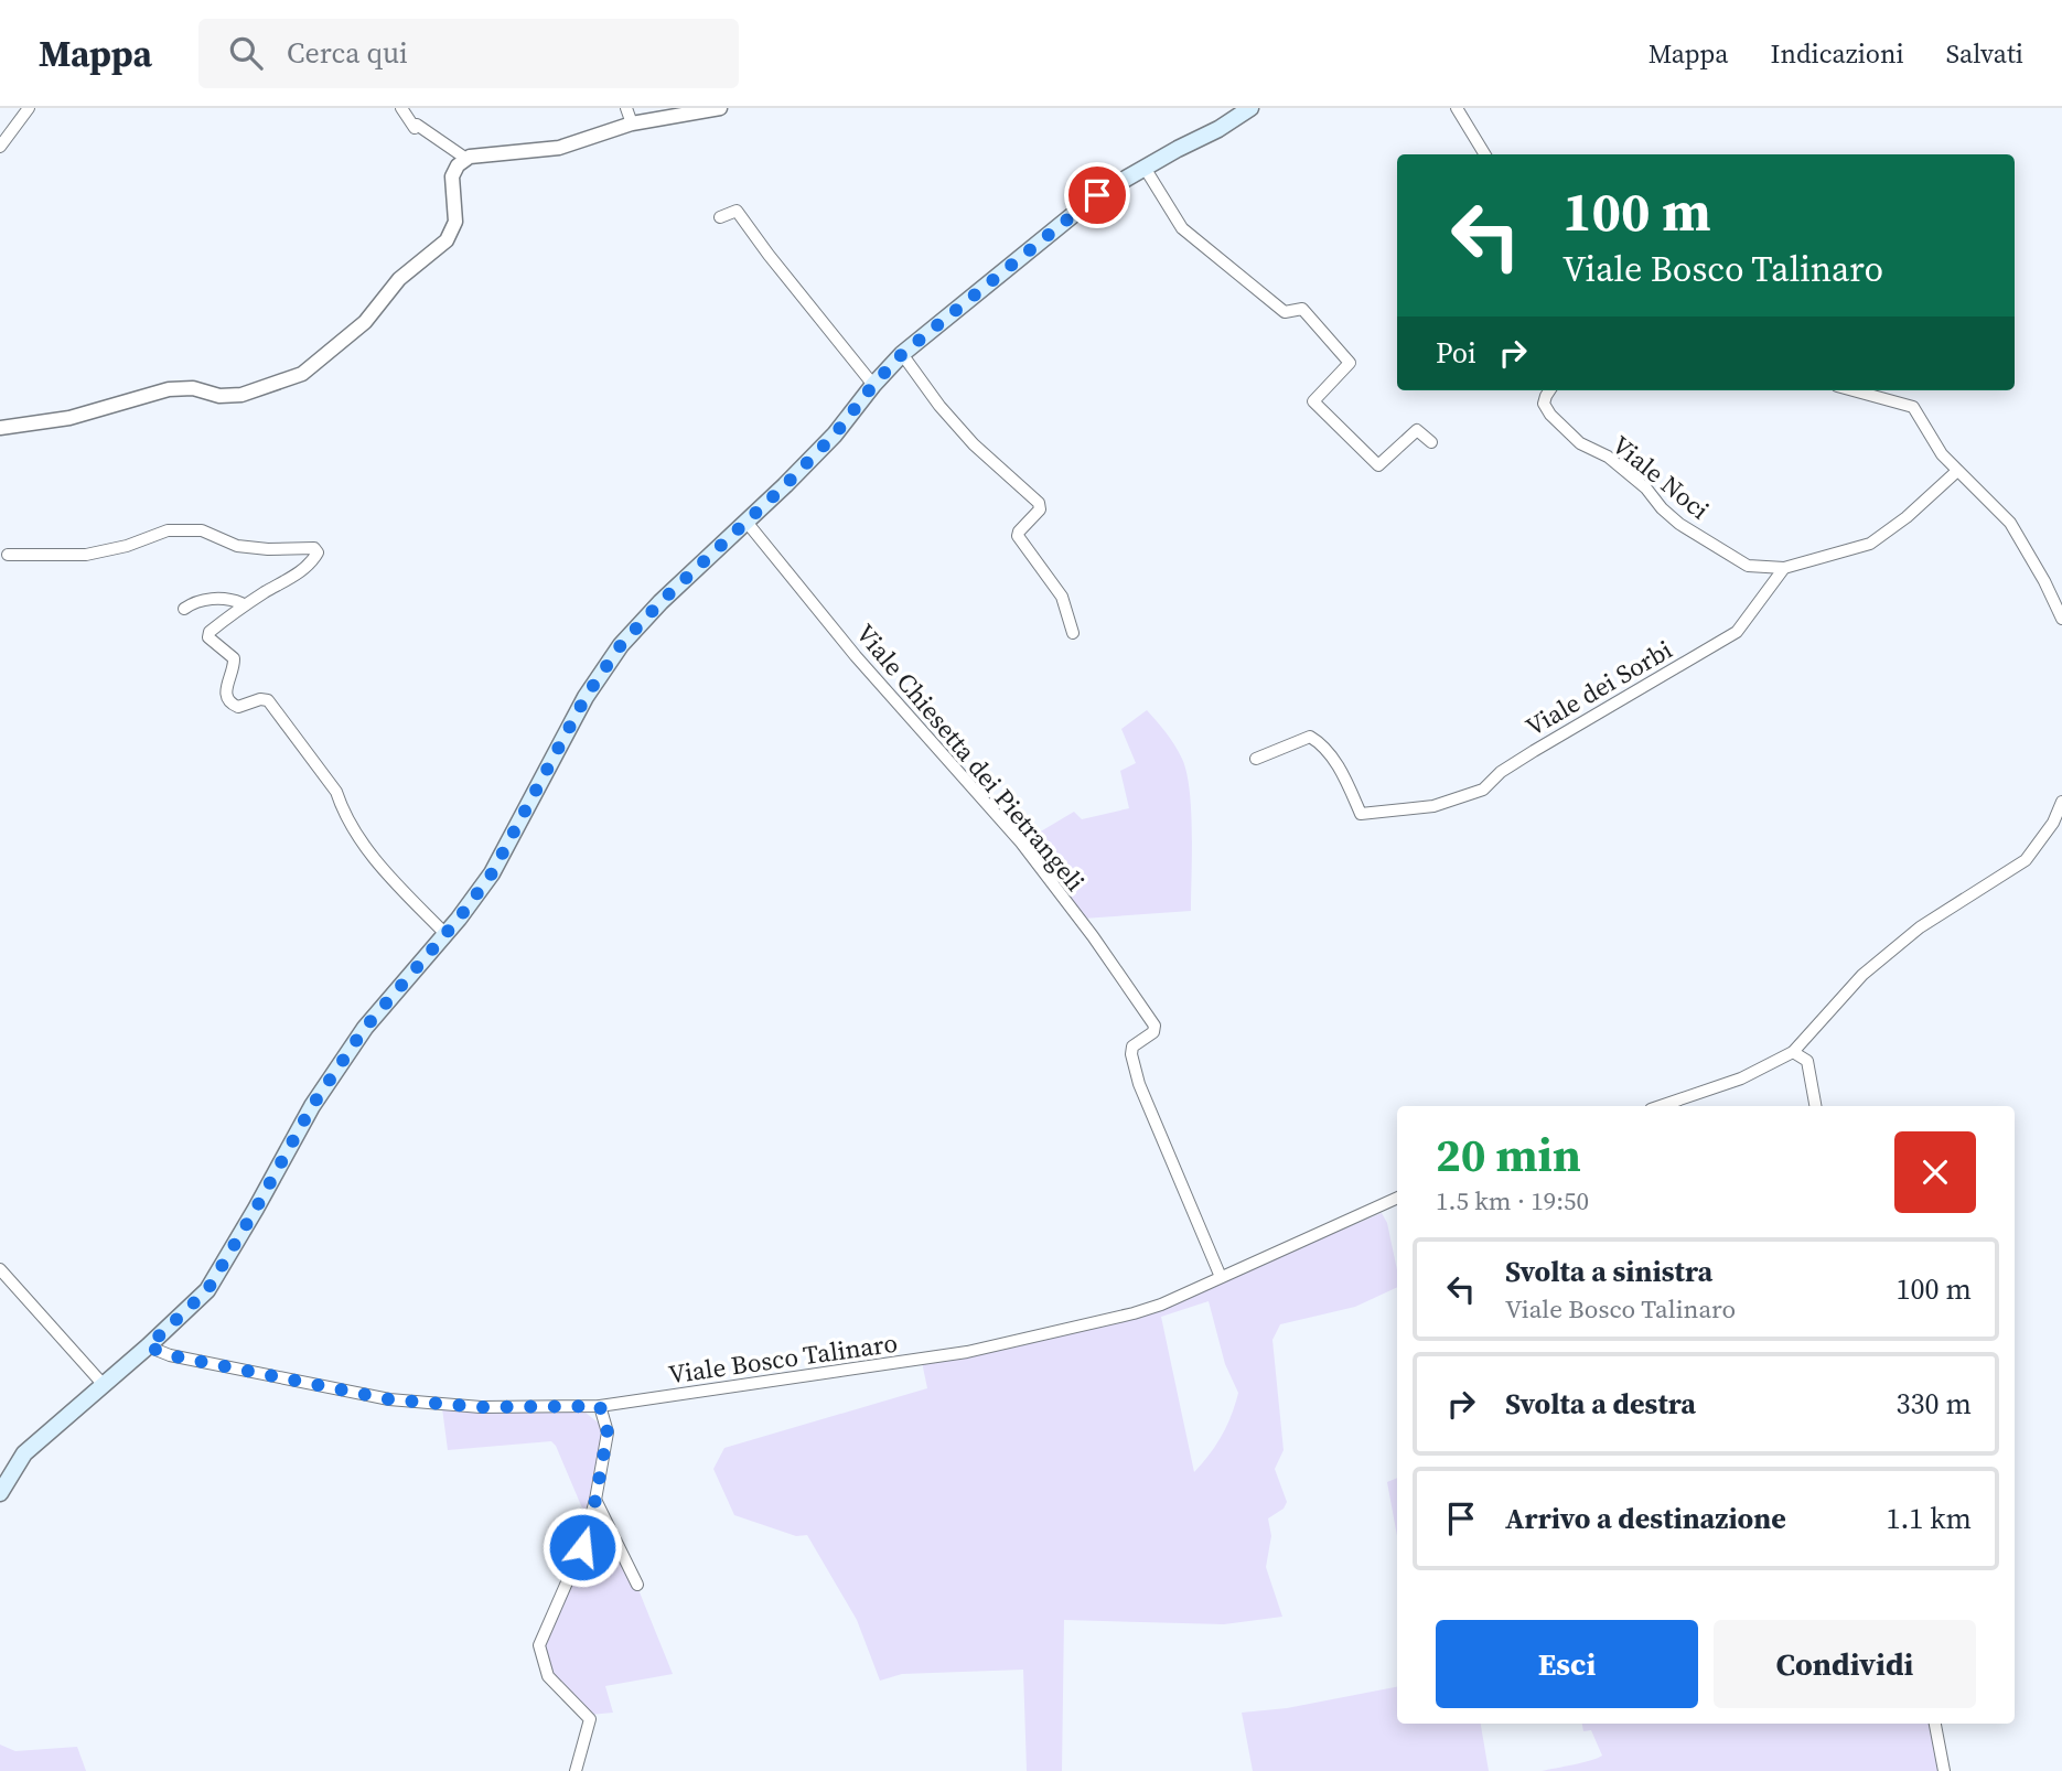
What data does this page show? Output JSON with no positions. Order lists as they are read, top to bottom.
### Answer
{
  "streets": {
    "street": [
      "Viale Noci",
      "Viale dei Sorbi",
      "Viale Chiesetta dei Pietrangeli",
      "Viale Bosco Talinaro"
    ]
  },
  "crossings": [
    ["Viale Noci", "Viale dei Sorbi"],
    ["Viale Chiesetta dei Pietrangeli", "Viale Bosco Talinaro"]
  ],
  "page": {
    "header": "Mappa",
    "search": "Cerca qui",
    "nav": ["Mappa", "Indicazioni", "Salvati"],
    "turn": ["100 m", "Viale Bosco Talinaro"],
    "then": "Poi",
    "heading": ["20 min", "1.5 km · 19:50"],
    "list": [
      {
        "name": "Svolta a sinistra",
        "note": "Viale Bosco Talinaro",
        "value": "100 m"
      },
      {
        "name": "Svolta a destra",
        "value": "330 m"
      },
      {
        "name": "Arrivo a destinazione",
        "value": "1.1 km"
      }
    ],
    "buttons": ["Esci", "Condividi"]
  }
}
